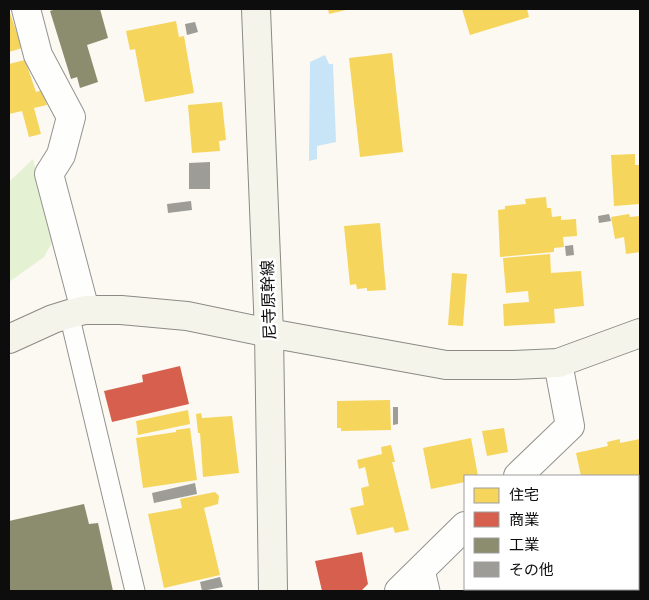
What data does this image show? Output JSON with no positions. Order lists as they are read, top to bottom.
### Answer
{
  "streets": {
    "street": ["尼寺原幹線"]
  },
  "legend": [
    "住宅",
    "商業",
    "工業",
    "その他"
  ]
}
